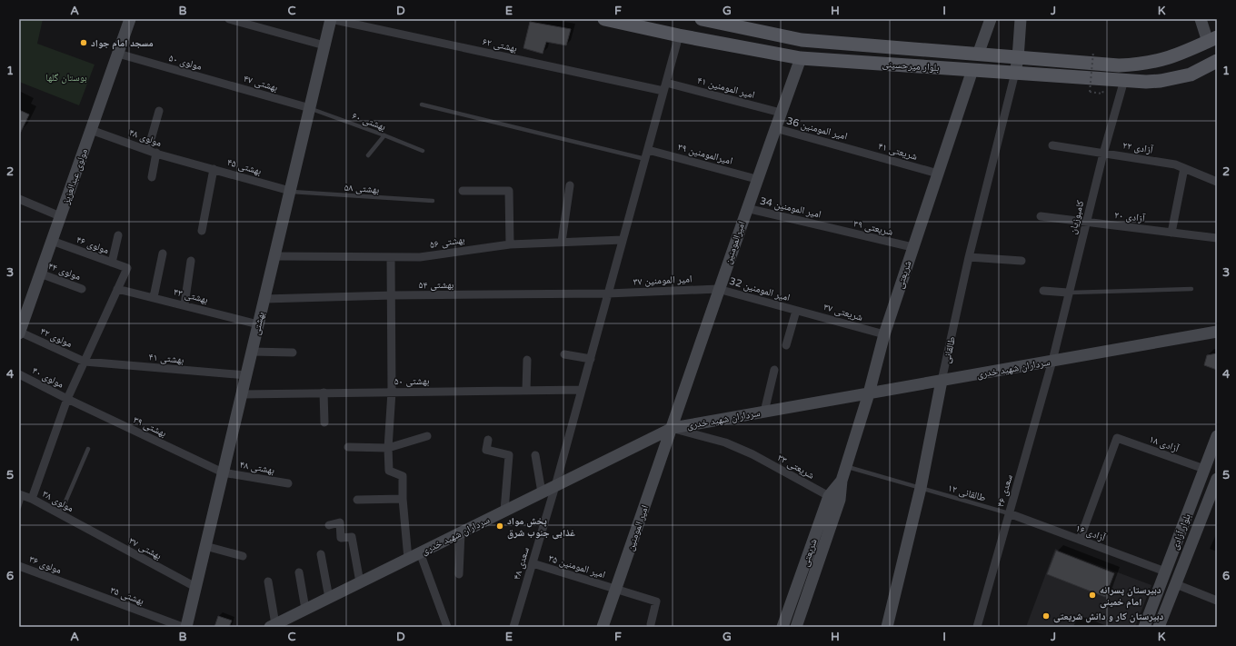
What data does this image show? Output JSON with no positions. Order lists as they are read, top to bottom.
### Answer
{
  "streets": {
    "main road": [
      "بلوار میرحسینی",
      "مولوی عبدالعزیز",
      "امیرالمومنین",
      "شریعتی",
      "بهشتی",
      "طالقانی",
      "سرداران شهید خدری",
      "امیر المومنین",
      "بلوار آزادی"
    ],
    "street": [
      "بهشتی ۶۲",
      "مولوی ۵۰",
      "بهشتی ۴۷",
      "امیر المومنین ۴۱",
      "امیر المومنین 36",
      "مولوی ۴۸",
      "آزادی ۲۲",
      "شریعتی ۴۱",
      "امیرالمومنین ۳۹",
      "بهشتی ۴۵",
      "امیر المومنین 34",
      "آزادی ۲۰",
      "کامبوزیان",
      "شریعتی ۳۹",
      "بهشتی ۵۶",
      "مولوی ۴۶",
      "مولوی ۴۴",
      "امیر المومنین ۳۷",
      "بهشتی ۵۴",
      "امیر المومنین 32",
      "بهشتی ۴۳",
      "شریعتی ۳۷",
      "مولوی ۴۲",
      "بهشتی ۴۱",
      "مولوی ۴۰",
      "بهشتی ۵۰",
      "بهشتی ۳۹",
      "آزادی ۱۸",
      "شریعتی ۳۳",
      "بهشتی ۴۸",
      "سعدی ۴۶",
      "مولوی ۳۸",
      "آزادی ۱۶",
      "بهشتی ۳۷",
      "سعدی ۴۸",
      "مولوی ۳۶",
      "امیر المومنین ۳۵",
      "بهشتی ۳۵"
    ],
    "lane": ["بهشتی ۶۰", "بهشتی ۵۸", "طالقانی ۱۲"]
  },
  "crossings": [
    ["بهشتی ۶۲", "بهشتی"],
    ["بهشتی ۶۲", "سعدی ۴۸"],
    ["مولوی ۵۰", "بهشتی ۴۷"],
    ["مولوی ۵۰", "مولوی عبدالعزیز"],
    ["بلوار میرحسینی", "کامبوزیان"],
    ["بلوار میرحسینی", "امیرالمومنین"],
    ["بلوار میرحسینی", "شریعتی"],
    ["بلوار میرحسینی", "طالقانی"],
    ["بلوار میرحسینی", "سعدی ۴۸"],
    ["بهشتی ۴۷", "بهشتی ۶۰"],
    ["بهشتی ۴۷", "بهشتی"],
    ["امیر المومنین ۴۱", "امیرالمومنین"],
    ["امیر المومنین ۴۱", "سعدی ۴۸"],
    ["بهشتی ۶۰", "بهشتی"],
    ["امیر المومنین 36", "شریعتی ۴۱"],
    ["امیر المومنین 36", "امیرالمومنین"],
    ["مولوی ۴۸", "بهشتی ۴۵"],
    ["مولوی ۴۸", "مولوی عبدالعزیز"],
    ["آزادی ۲۲", "کامبوزیان"],
    ["شریعتی ۴۱", "شریعتی"],
    ["امیرالمومنین ۳۹", "امیرالمومنین"],
    ["امیرالمومنین ۳۹", "سعدی ۴۸"],
    ["بهشتی ۴۵", "بهشتی ۵۸"],
    ["بهشتی ۴۵", "بهشتی"],
    ["مولوی عبدالعزیز", "مولوی ۴۶"],
    ["مولوی عبدالعزیز", "مولوی ۴۴"],
    ["مولوی عبدالعزیز", "مولوی ۴۲"],
    ["بهشتی ۵۸", "بهشتی"],
    ["امیر المومنین 34", "شریعتی ۳۹"],
    ["امیر المومنین 34", "امیرالمومنین"],
    ["آزادی ۲۰", "کامبوزیان"],
    ["کامبوزیان", "سرداران شهید خدری"],
    ["کامبوزیان", "سعدی ۴۶"],
    ["شریعتی ۳۹", "شریعتی"],
    ["بهشتی ۵۶", "بهشتی"],
    ["بهشتی ۵۶", "سعدی ۴۸"],
    ["امیرالمومنین", "امیر المومنین ۳۷"],
    ["امیرالمومنین", "امیر المومنین 32"],
    ["امیرالمومنین", "سرداران شهید خدری"],
    ["امیرالمومنین", "شریعتی ۳۳"],
    ["امیرالمومنین", "امیر المومنین"],
    ["مولوی ۴۶", "بهشتی ۴۳"],
    ["شریعتی", "شریعتی ۳۷"],
    ["شریعتی", "سرداران شهید خدری"],
    ["شریعتی", "شریعتی ۳۳"],
    ["شریعتی", "طالقانی ۱۲"],
    ["امیر المومنین ۳۷", "بهشتی ۵۴"],
    ["امیر المومنین ۳۷", "امیر المومنین 32"],
    ["امیر المومنین ۳۷", "سعدی ۴۸"],
    ["بهشتی ۵۴", "بهشتی"],
    ["بهشتی ۵۴", "سعدی ۴۸"],
    ["امیر المومنین 32", "شریعتی ۳۷"],
    ["بهشتی ۴۳", "بهشتی"],
    ["بهشتی", "بهشتی ۴۱"],
    ["بهشتی", "بهشتی ۵۰"],
    ["بهشتی", "بهشتی ۳۹"],
    ["بهشتی", "بهشتی ۴۸"],
    ["بهشتی", "بهشتی ۳۷"],
    ["مولوی ۴۲", "بهشتی ۴۱"],
    ["طالقانی", "سرداران شهید خدری"],
    ["طالقانی", "طالقانی ۱۲"],
    ["سرداران شهید خدری", "شریعتی ۳۳"],
    ["سرداران شهید خدری", "سعدی ۴۶"],
    ["سرداران شهید خدری", "امیر المومنین"],
    ["سرداران شهید خدری", "سعدی ۴۸"],
    ["مولوی ۴۰", "بهشتی ۳۹"],
    ["بهشتی ۵۰", "سعدی ۴۸"],
    ["بهشتی ۳۹", "بهشتی ۴۸"],
    ["آزادی ۱۸", "بلوار آزادی"],
    ["آزادی ۱۸", "آزادی ۱۶"],
    ["شریعتی ۳۳", "امیر المومنین"],
    ["سعدی ۴۶", "طالقانی ۱۲"],
    ["سعدی ۴۶", "آزادی ۱۶"],
    ["طالقانی ۱۲", "آزادی ۱۶"],
    ["مولوی ۳۸", "بهشتی ۳۷"],
    ["امیر المومنین", "امیر المومنین ۳۵"],
    ["بلوار آزادی", "آزادی ۱۶"],
    ["سعدی ۴۸", "امیر المومنین ۳۵"],
    ["مولوی ۳۶", "بهشتی ۳۵"]
  ],
  "parks": ["بوستان گلها"],
  "places": [
    "مسجد امام جواد",
    "پخش مواد غذایی جنوب شرق",
    "دبیرستان پسرانه امام خمینی",
    "دبیرستان کار و دانش شریعتی"
  ],
  "grid": {
    "columns": [
      "A",
      "B",
      "C",
      "D",
      "E",
      "F",
      "G",
      "H",
      "I",
      "J",
      "K"
    ],
    "rows": [
      "1",
      "2",
      "3",
      "4",
      "5",
      "6"
    ]
  }
}
